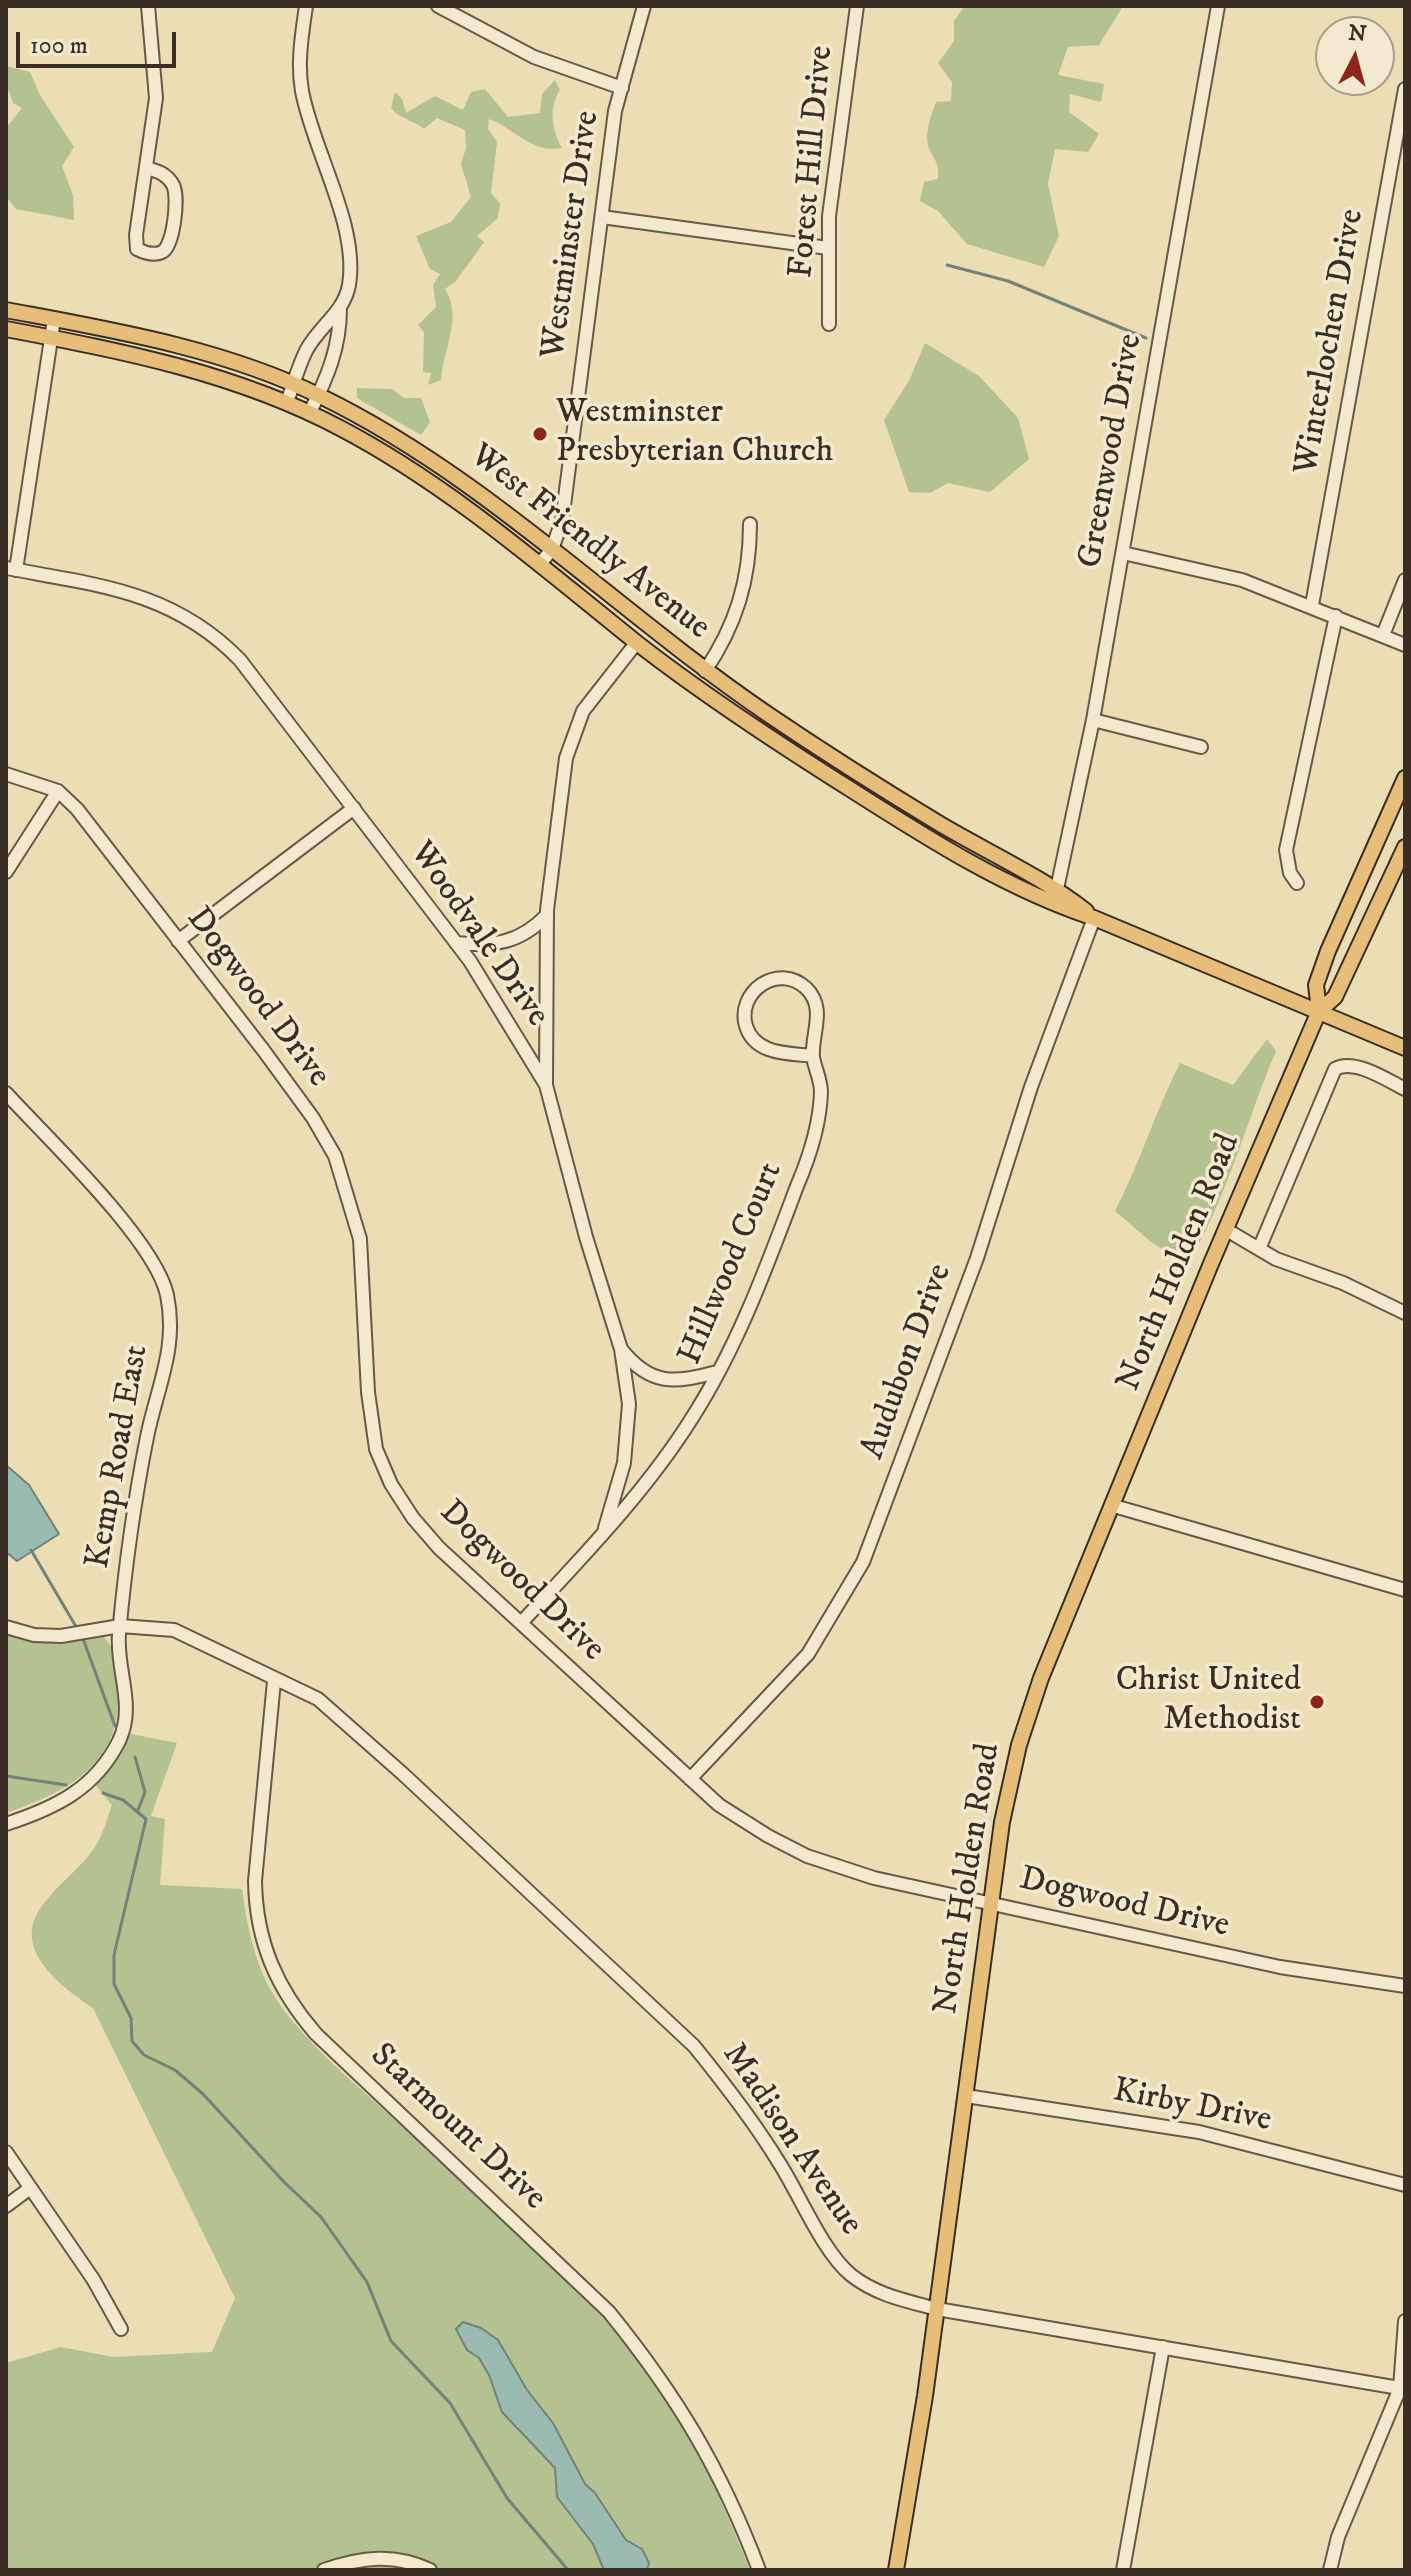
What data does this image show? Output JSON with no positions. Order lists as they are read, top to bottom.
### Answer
{
  "streets": {
    "main road": ["West Friendly Avenue", "North Holden Road"],
    "street": [
      "Forest Hill Drive",
      "Westminster Drive",
      "Winterlochen Drive",
      "Greenwood Drive",
      "Woodvale Drive",
      "Dogwood Drive",
      "Hillwood Court",
      "Audubon Drive",
      "Kemp Road East",
      "Kirby Drive",
      "Starmount Drive",
      "Madison Avenue"
    ]
  },
  "crossings": [
    ["Westminster Drive", "West Friendly Avenue"],
    ["Greenwood Drive", "West Friendly Avenue"],
    ["West Friendly Avenue", "North Holden Road"],
    ["West Friendly Avenue", "Audubon Drive"],
    ["Woodvale Drive", "Hillwood Court"],
    ["Dogwood Drive", "North Holden Road"],
    ["Dogwood Drive", "Hillwood Court"],
    ["Dogwood Drive", "Audubon Drive"],
    ["North Holden Road", "Kirby Drive"],
    ["North Holden Road", "Madison Avenue"],
    ["Kemp Road East", "Madison Avenue"],
    ["Starmount Drive", "Madison Avenue"]
  ],
  "places": ["Westminster Presbyterian Church", "Christ United Methodist"],
  "scale_bar": "100 m",
  "north": "top"
}
